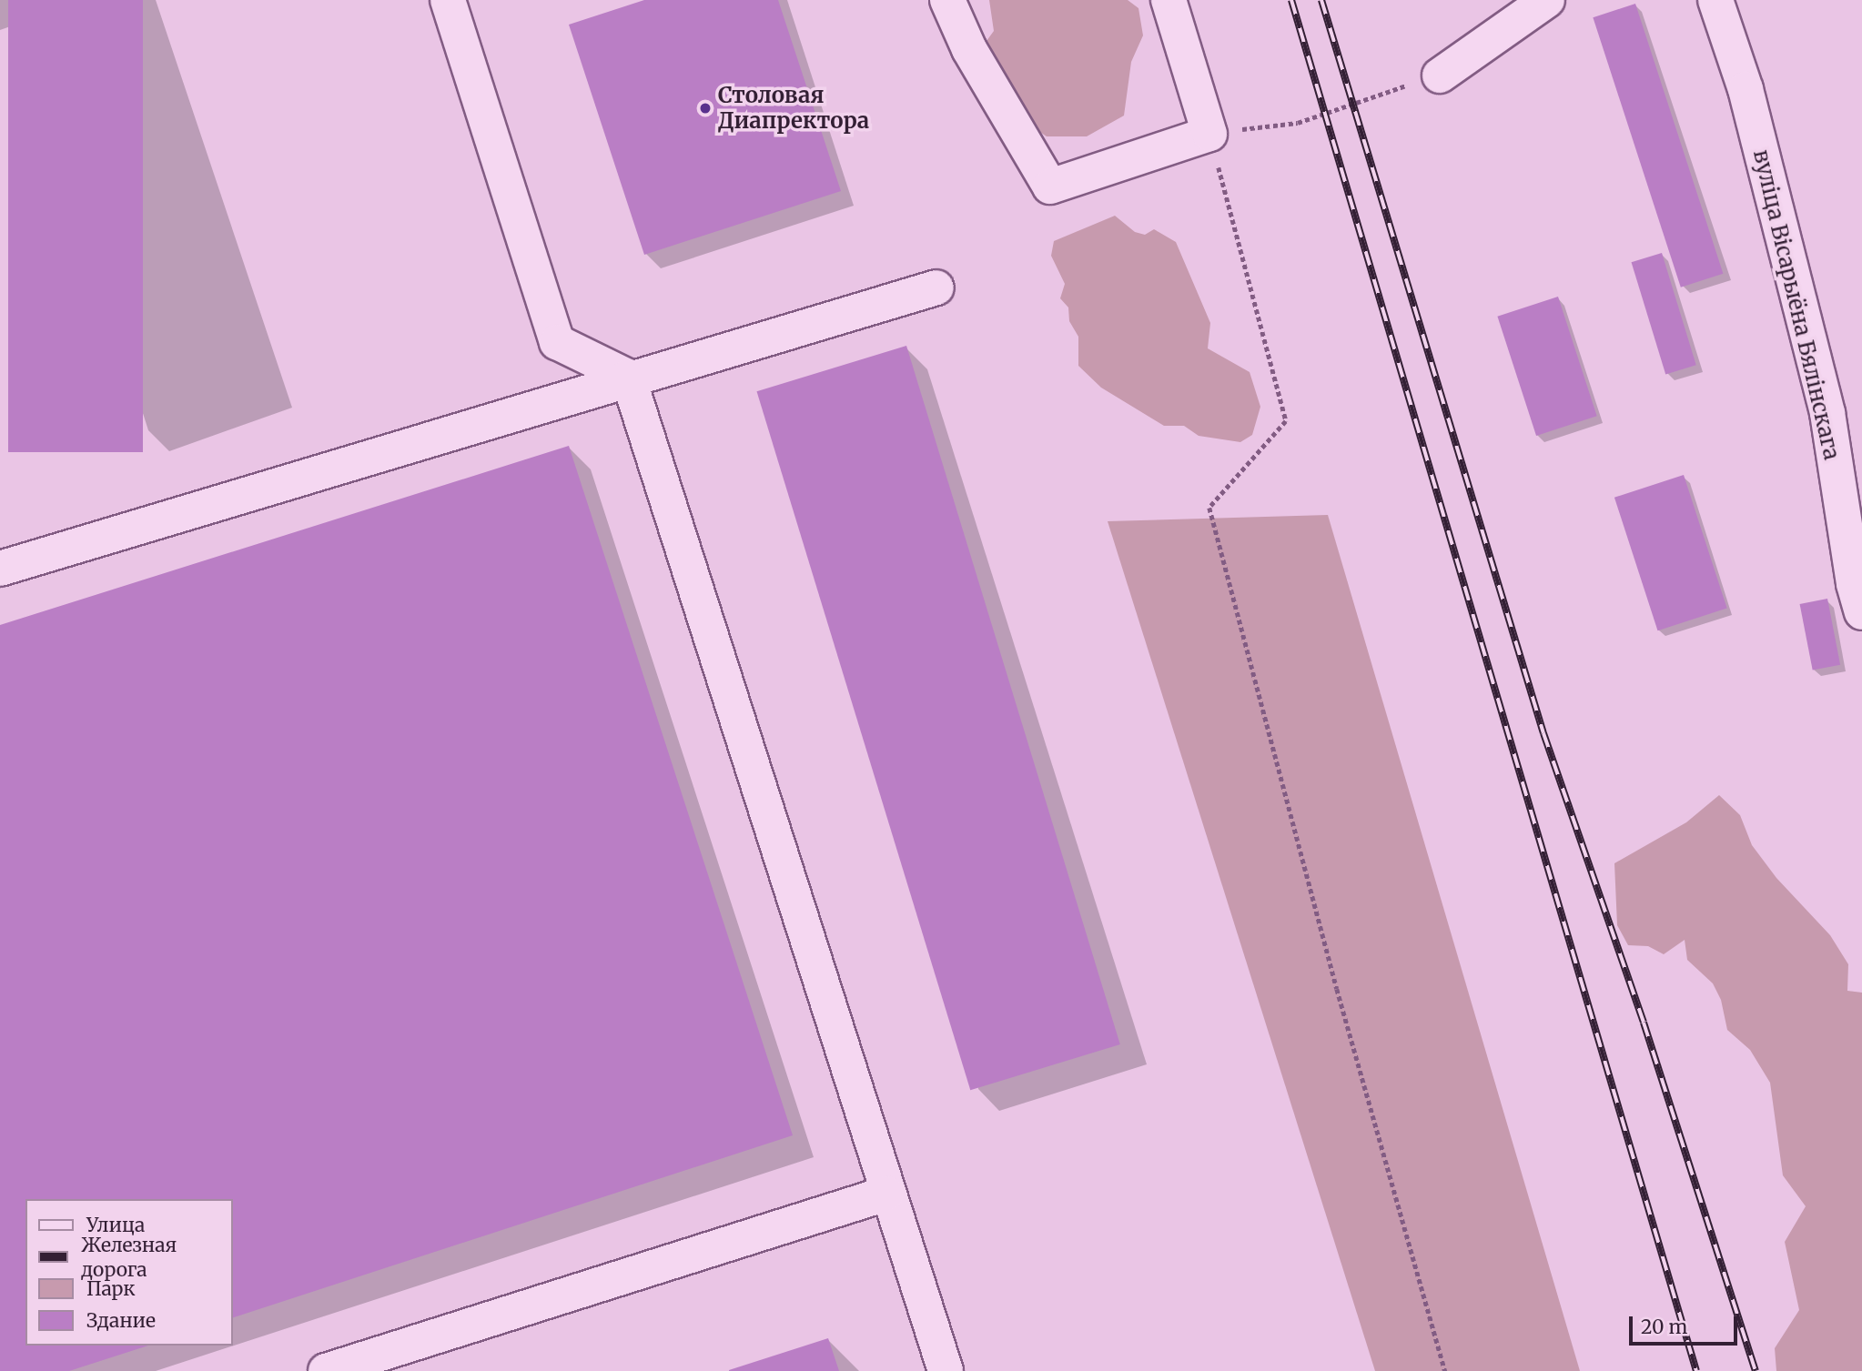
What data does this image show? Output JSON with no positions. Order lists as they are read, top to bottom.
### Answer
{
  "streets": {
    "street": ["вуліца Вісарыёна Бялінскага"]
  },
  "places": ["Столовая Диапректора"],
  "legend": [
    "Улица",
    "Железная дорога",
    "Парк",
    "Здание"
  ],
  "scale_bar": "20 m"
}
